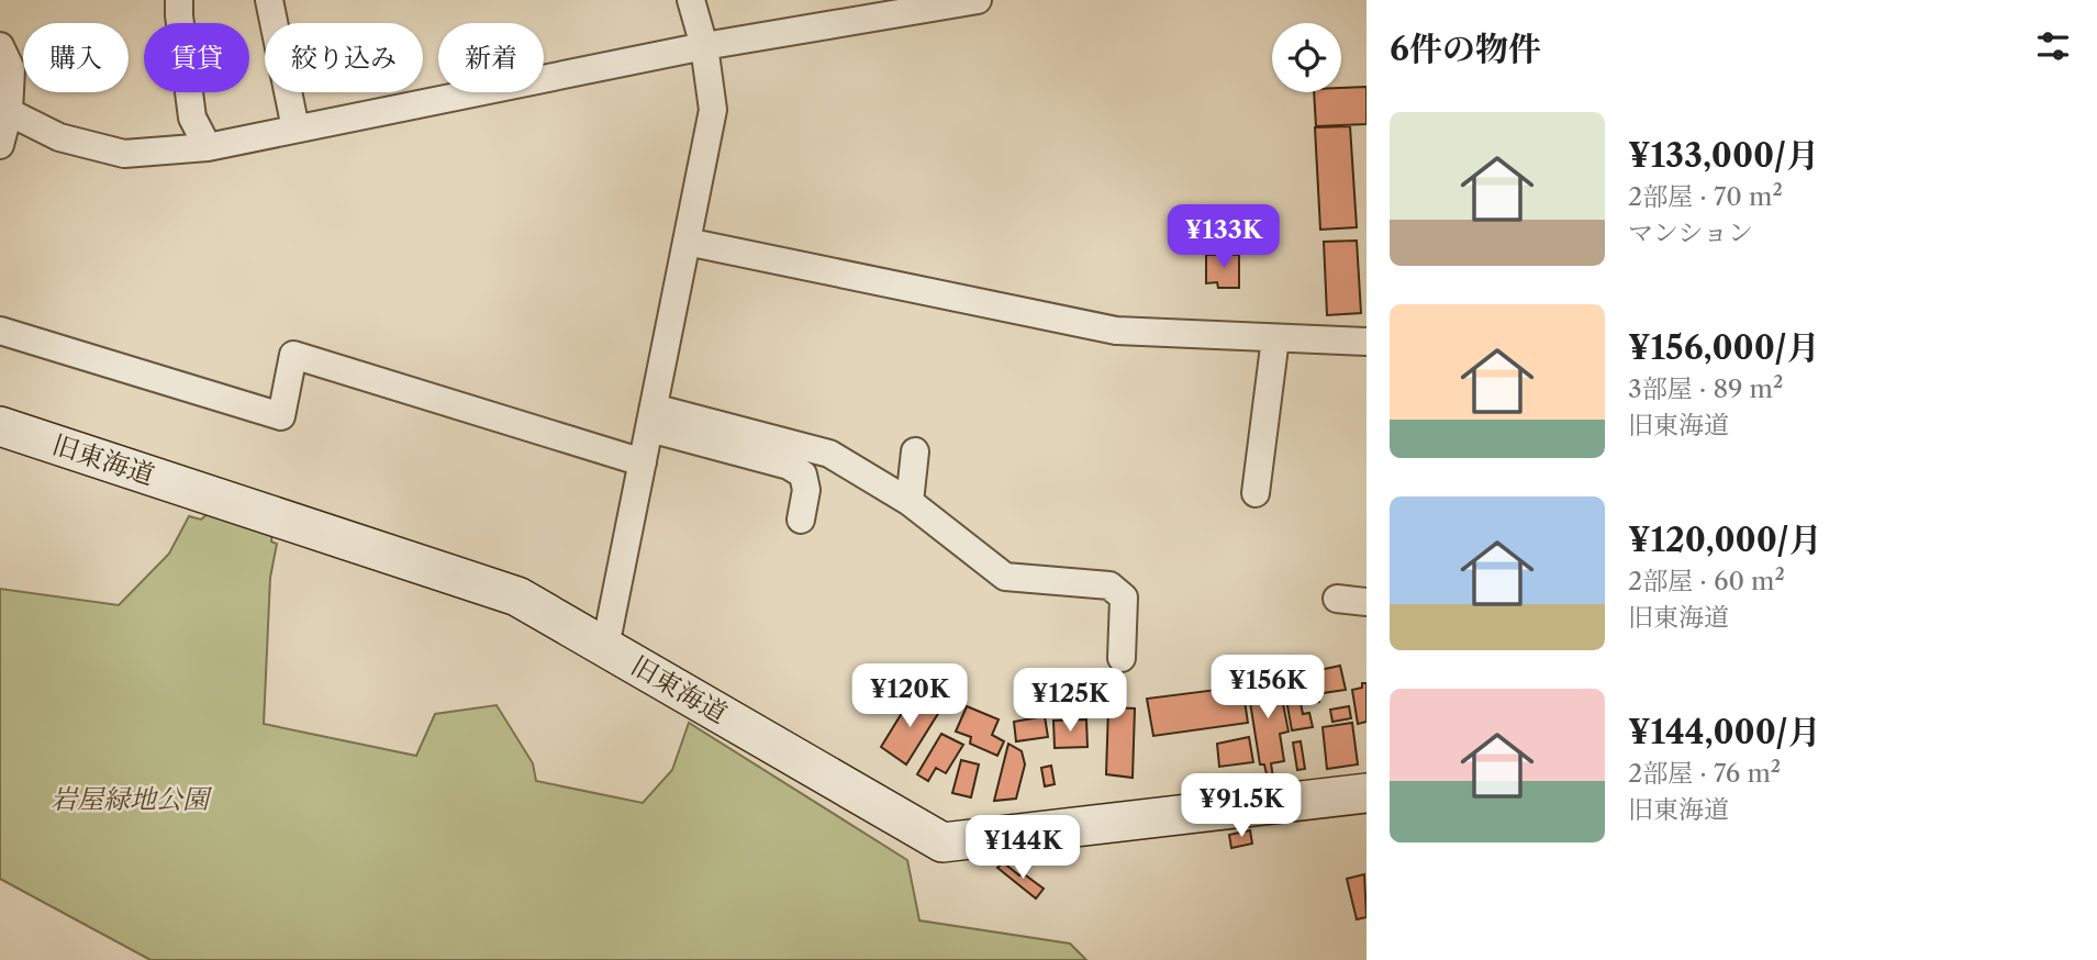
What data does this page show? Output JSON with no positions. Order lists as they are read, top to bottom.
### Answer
{
  "streets": {
    "street": ["旧東海道"]
  },
  "parks": ["岩屋緑地公園"],
  "page": {
    "heading": "6件の物件",
    "chip": [
      "購入",
      "賃貸",
      "絞り込み",
      "新着"
    ],
    "list": [
      {
        "name": "¥133,000/月",
        "note": "2部屋 · 70 m² · マンション"
      },
      {
        "name": "¥156,000/月",
        "note": "3部屋 · 89 m² · 旧東海道"
      },
      {
        "name": "¥120,000/月",
        "note": "2部屋 · 60 m² · 旧東海道"
      },
      {
        "name": "¥144,000/月",
        "note": "2部屋 · 76 m² · 旧東海道"
      }
    ],
    "price": [
      "¥133K",
      "¥156K",
      "¥120K",
      "¥125K",
      "¥91.5K",
      "¥144K"
    ]
  }
}
